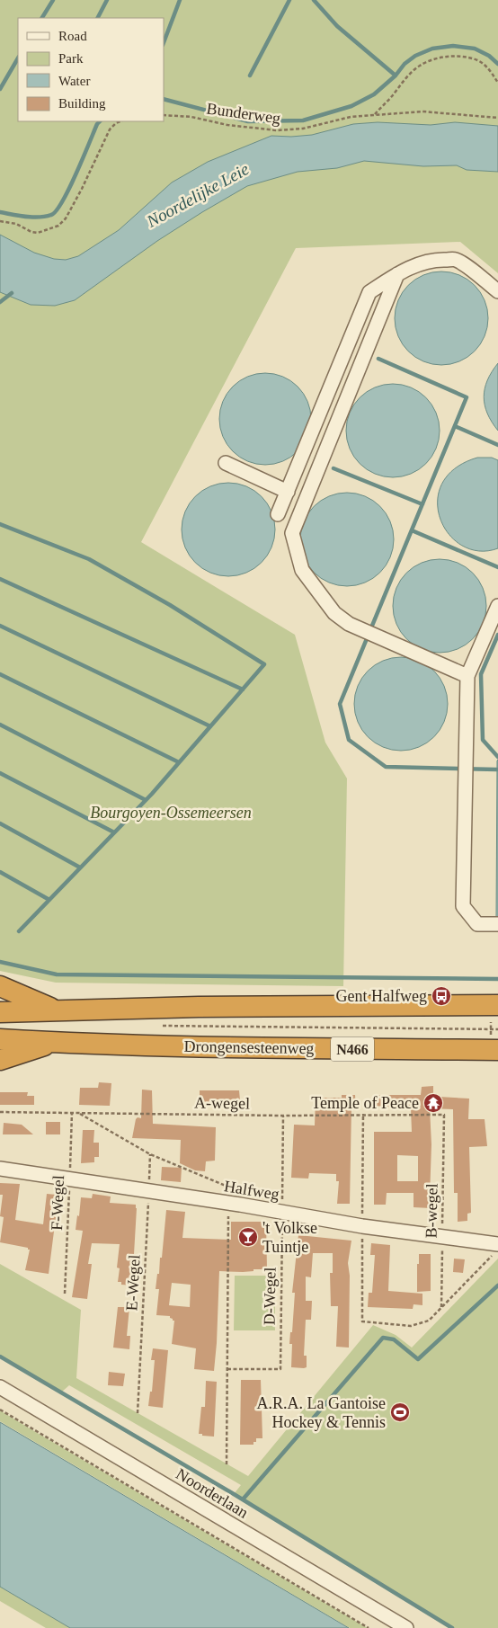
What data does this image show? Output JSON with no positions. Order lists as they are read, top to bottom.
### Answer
{
  "streets": {
    "highway": ["Drongensesteenweg", "N466"],
    "street": ["Halfweg", "Noorderlaan"],
    "path": [
      "Bunderweg",
      "A-wegel",
      "F-Wegel",
      "B-wegel",
      "E-Wegel",
      "D-Wegel"
    ]
  },
  "crossings": [
    ["A-wegel", "F-Wegel"],
    ["A-wegel", "B-wegel"],
    ["A-wegel", "D-Wegel"],
    ["Halfweg", "F-Wegel"],
    ["Halfweg", "B-wegel"],
    ["Halfweg", "E-Wegel"],
    ["Halfweg", "D-Wegel"]
  ],
  "water": ["Noordelijke Leie"],
  "parks": ["Bourgoyen-Ossemeersen"],
  "places": {
    "bus stop": ["Gent Halfweg"],
    "temple": ["Temple of Peace"],
    "bar": ["'t Volkse Tuintje"],
    "sports": ["A.R.A. La Gantoise Hockey & Tennis"]
  },
  "legend": [
    "Road",
    "Park",
    "Water",
    "Building"
  ]
}
